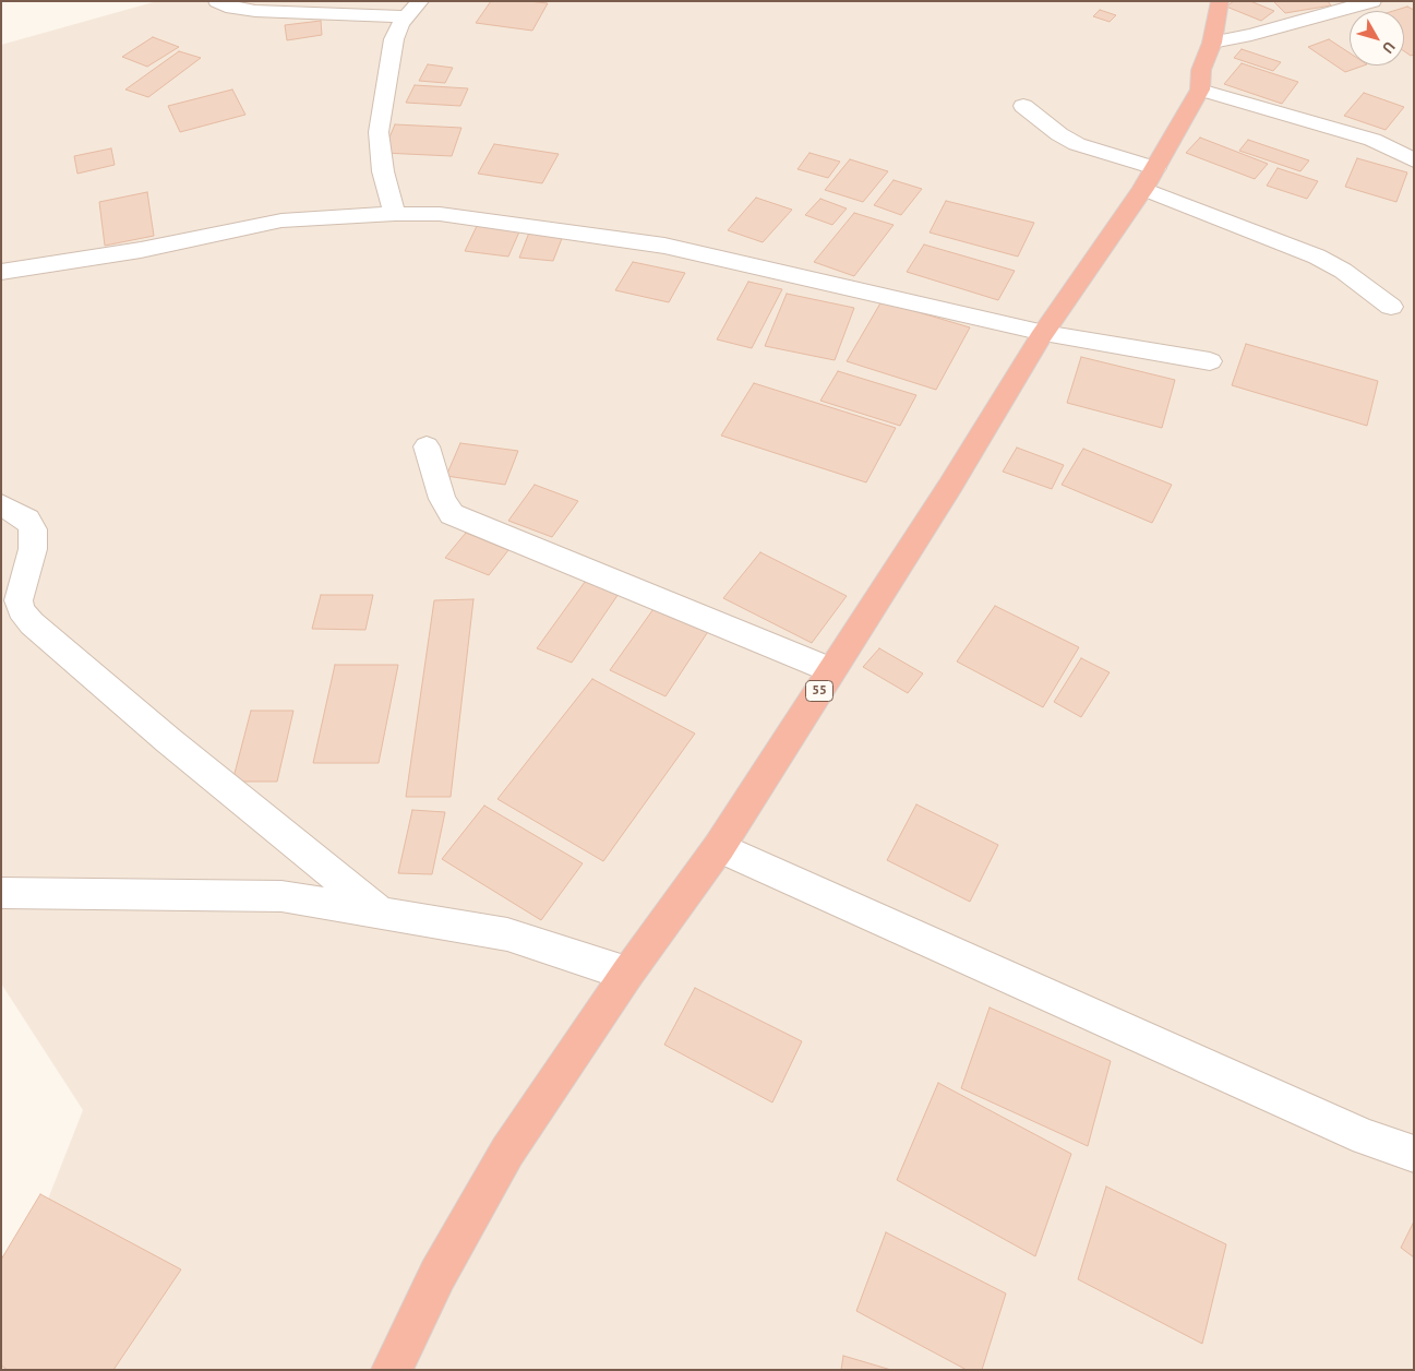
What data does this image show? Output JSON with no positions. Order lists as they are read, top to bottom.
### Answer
{
  "streets": {
    "highway": ["55"]
  },
  "north": "bottom right"
}
